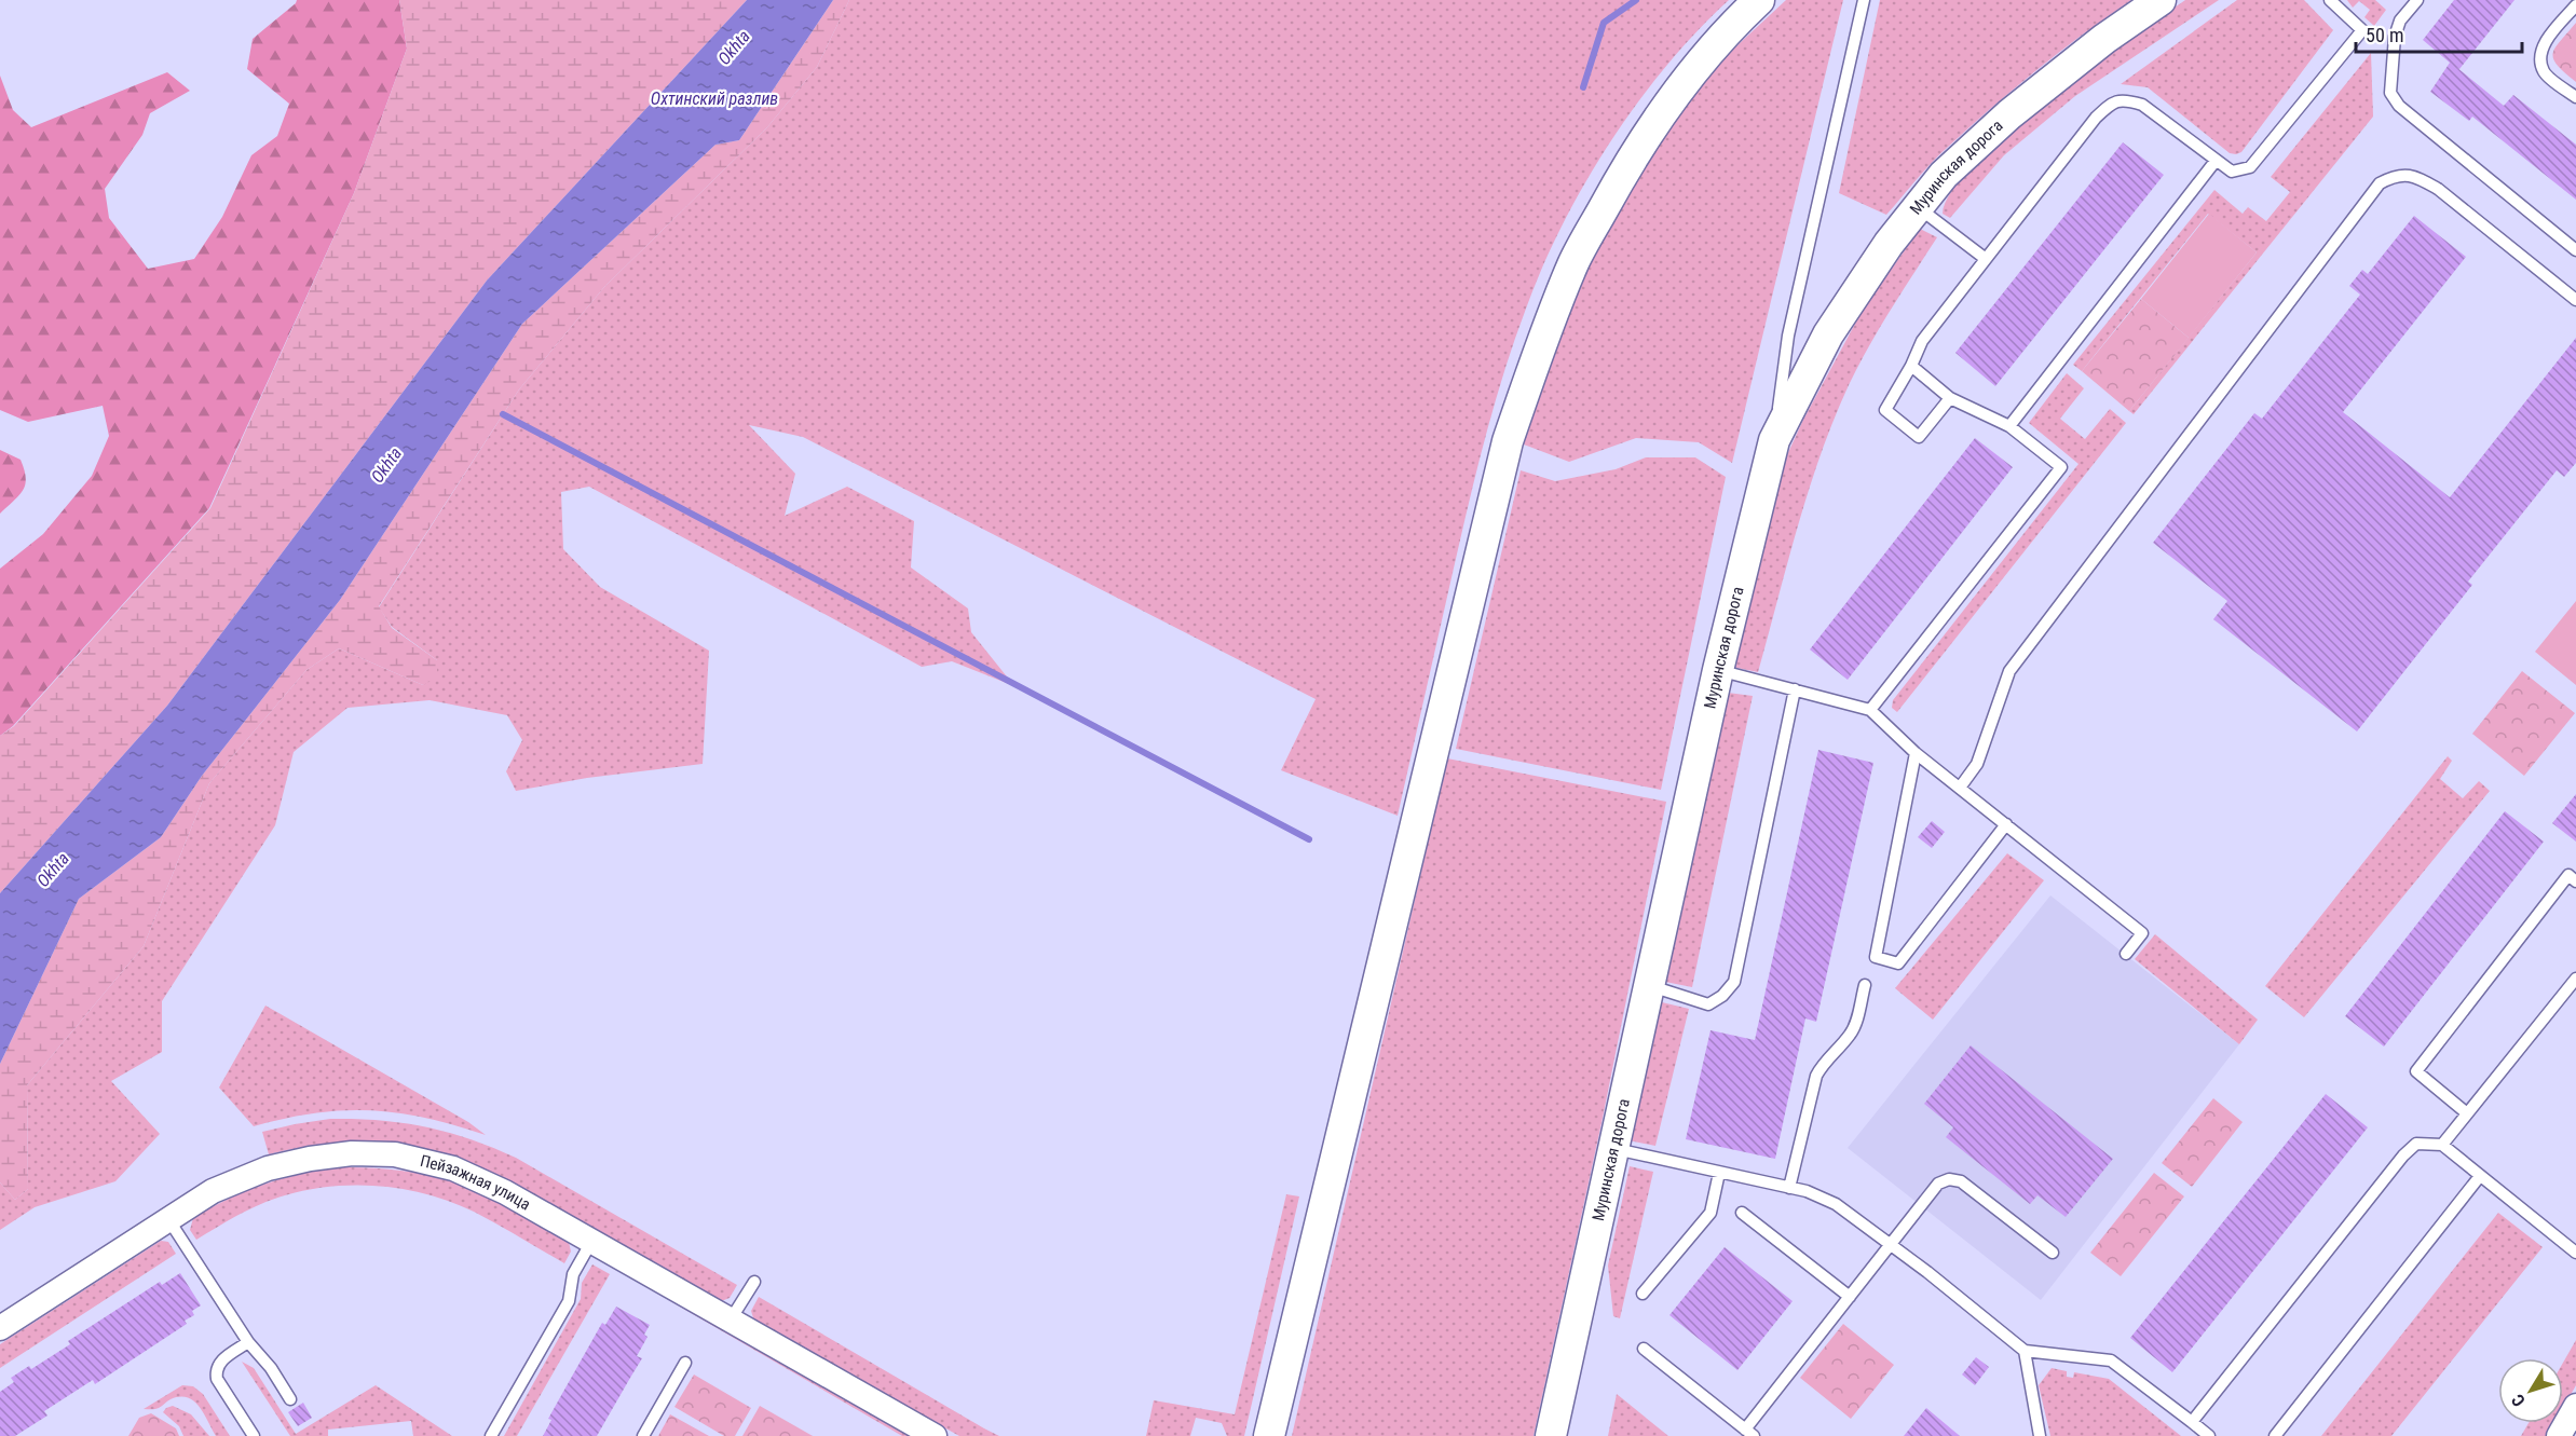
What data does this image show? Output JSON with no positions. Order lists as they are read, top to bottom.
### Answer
{
  "streets": {
    "street": ["Муринская дорога", "Пейзажная улица"]
  },
  "water": ["Okhta", "Охтинский разлив"],
  "scale_bar": "50 m",
  "north": "bottom left"
}
